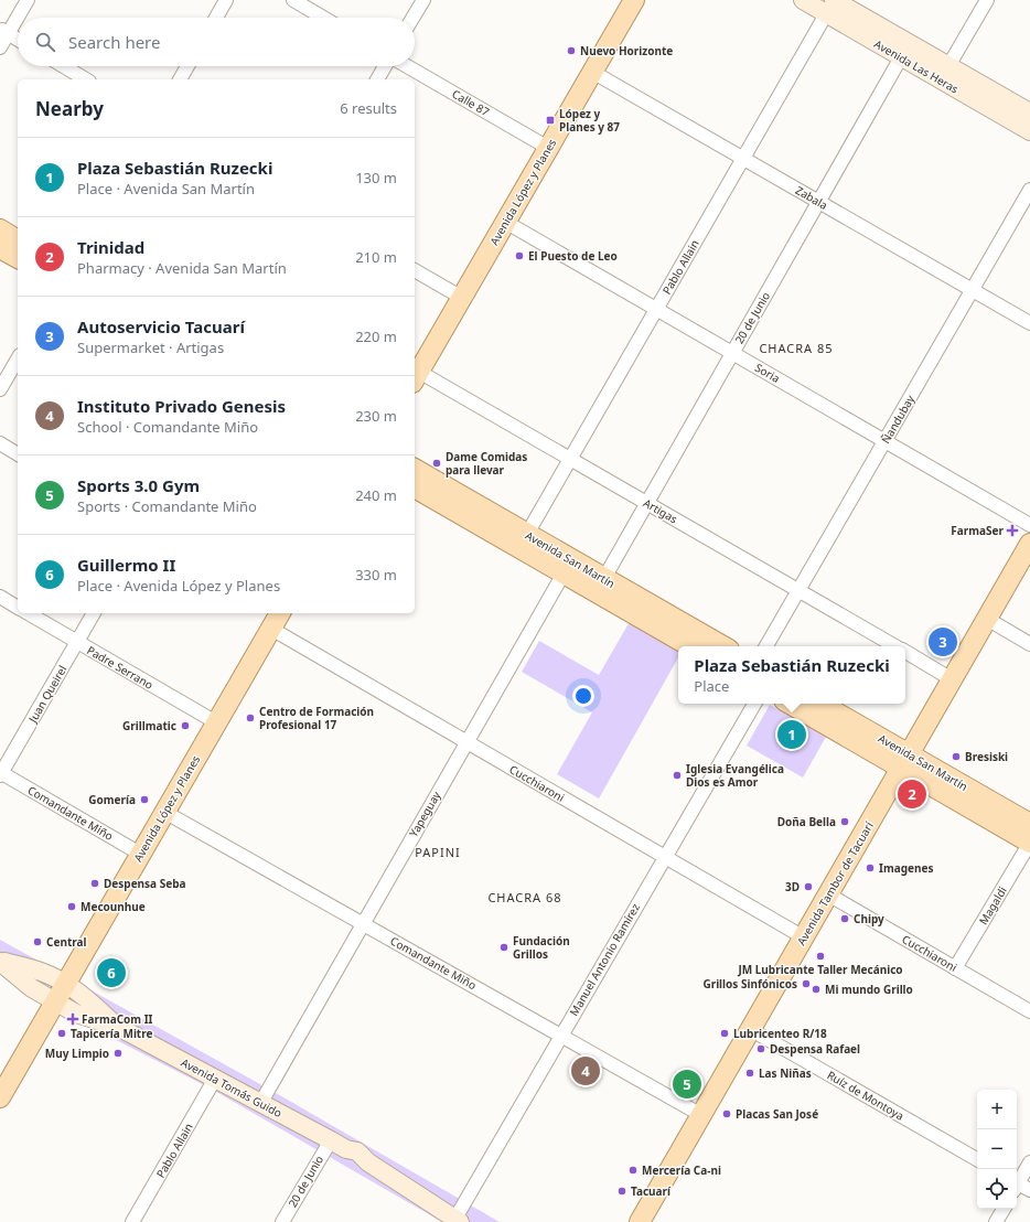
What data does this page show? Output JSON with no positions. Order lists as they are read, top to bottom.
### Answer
{
  "streets": {
    "main road": [
      "Avenida Las Heras",
      "Avenida López y Planes",
      "Avenida San Martín",
      "Avenida Tambor de Tacuarí",
      "Avenida Tomás Guido"
    ],
    "street": [
      "Calle 87",
      "Zabala",
      "Pablo Allain",
      "20 de Junio",
      "Soria",
      "Ñandubay",
      "Artigas",
      "Padre Serrano",
      "Juan Queirel",
      "Cucchiaroni",
      "Comandante Miño",
      "Yapeguay",
      "Magaldi",
      "Manuel Antonio Ramírez",
      "Ruíz de Montoya"
    ]
  },
  "crossings": [
    ["Avenida Las Heras", "Pablo Allain"],
    ["Avenida Las Heras", "20 de Junio"],
    ["Calle 87", "Avenida López y Planes"],
    ["Avenida López y Planes", "Zabala"],
    ["Avenida López y Planes", "Soria"],
    ["Avenida López y Planes", "Artigas"],
    ["Avenida López y Planes", "Padre Serrano"],
    ["Avenida López y Planes", "Cucchiaroni"],
    ["Avenida López y Planes", "Comandante Miño"],
    ["Avenida López y Planes", "Avenida Tomás Guido"],
    ["Zabala", "Pablo Allain"],
    ["Zabala", "20 de Junio"],
    ["Zabala", "Ñandubay"],
    ["Pablo Allain", "Soria"],
    ["Pablo Allain", "Artigas"],
    ["Pablo Allain", "Avenida San Martín"],
    ["Pablo Allain", "Avenida Tomás Guido"],
    ["20 de Junio", "Soria"],
    ["20 de Junio", "Artigas"],
    ["20 de Junio", "Avenida San Martín"],
    ["20 de Junio", "Avenida Tomás Guido"],
    ["Soria", "Ñandubay"],
    ["Ñandubay", "Artigas"],
    ["Artigas", "Avenida Tambor de Tacuarí"],
    ["Avenida San Martín", "Yapeguay"],
    ["Avenida San Martín", "Avenida Tambor de Tacuarí"],
    ["Avenida San Martín", "Magaldi"],
    ["Padre Serrano", "Juan Queirel"],
    ["Juan Queirel", "Comandante Miño"],
    ["Cucchiaroni", "Yapeguay"],
    ["Cucchiaroni", "Avenida Tambor de Tacuarí"],
    ["Cucchiaroni", "Magaldi"],
    ["Cucchiaroni", "Manuel Antonio Ramírez"],
    ["Comandante Miño", "Yapeguay"],
    ["Comandante Miño", "Avenida Tambor de Tacuarí"],
    ["Comandante Miño", "Manuel Antonio Ramírez"],
    ["Yapeguay", "Avenida Tomás Guido"],
    ["Avenida Tambor de Tacuarí", "Ruíz de Montoya"],
    ["Manuel Antonio Ramírez", "Avenida Tomás Guido"]
  ],
  "districts": ["CHACRA 85", "PAPINI", "CHACRA 68"],
  "places": {
    "other": [
      "Nuevo Horizonte",
      "El Puesto de Leo",
      "Dame Comidas para llevar",
      "Centro de Formación Profesional 17",
      "Grillmatic",
      "Bresiski",
      "Iglesia Evangélica Dios es Amor",
      "Gomería",
      "Doña Bella",
      "Imagenes",
      "Despensa Seba",
      "3D",
      "Mecounhue",
      "Chipy",
      "Central",
      "Fundación Grillos",
      "JM Lubricante Taller Mecánico",
      "Grillos Sinfónicos",
      "Mi mundo Grillo",
      "Tapicería Mitre",
      "Lubricenteo R/18",
      "Despensa Rafael",
      "Muy Limpio",
      "Las Niñas",
      "Placas San José",
      "Mercería Ca-ni",
      "Tacuarí"
    ],
    "transit": ["López y Planes y 87"],
    "health": ["FarmaSer", "FarmaCom II"]
  },
  "page": {
    "search": "Search here",
    "heading": ["Nearby", "6 results"],
    "list": [
      {
        "mark": "1",
        "name": "Plaza Sebastián Ruzecki",
        "note": "Place · Avenida San Martín",
        "value": "130 m"
      },
      {
        "mark": "2",
        "name": "Trinidad",
        "note": "Pharmacy · Avenida San Martín",
        "value": "210 m"
      },
      {
        "mark": "3",
        "name": "Autoservicio Tacuarí",
        "note": "Supermarket · Artigas",
        "value": "220 m"
      },
      {
        "mark": "4",
        "name": "Instituto Privado Genesis",
        "note": "School · Comandante Miño",
        "value": "230 m"
      },
      {
        "mark": "5",
        "name": "Sports 3.0 Gym",
        "note": "Sports · Comandante Miño",
        "value": "240 m"
      },
      {
        "mark": "6",
        "name": "Guillermo II",
        "note": "Place · Avenida López y Planes",
        "value": "330 m"
      }
    ],
    "pins": [
      "3",
      "1",
      "2",
      "6",
      "4",
      "5"
    ],
    "popup": ["Plaza Sebastián Ruzecki", "Place"],
    "map_buttons": ["+", "−"]
  }
}
